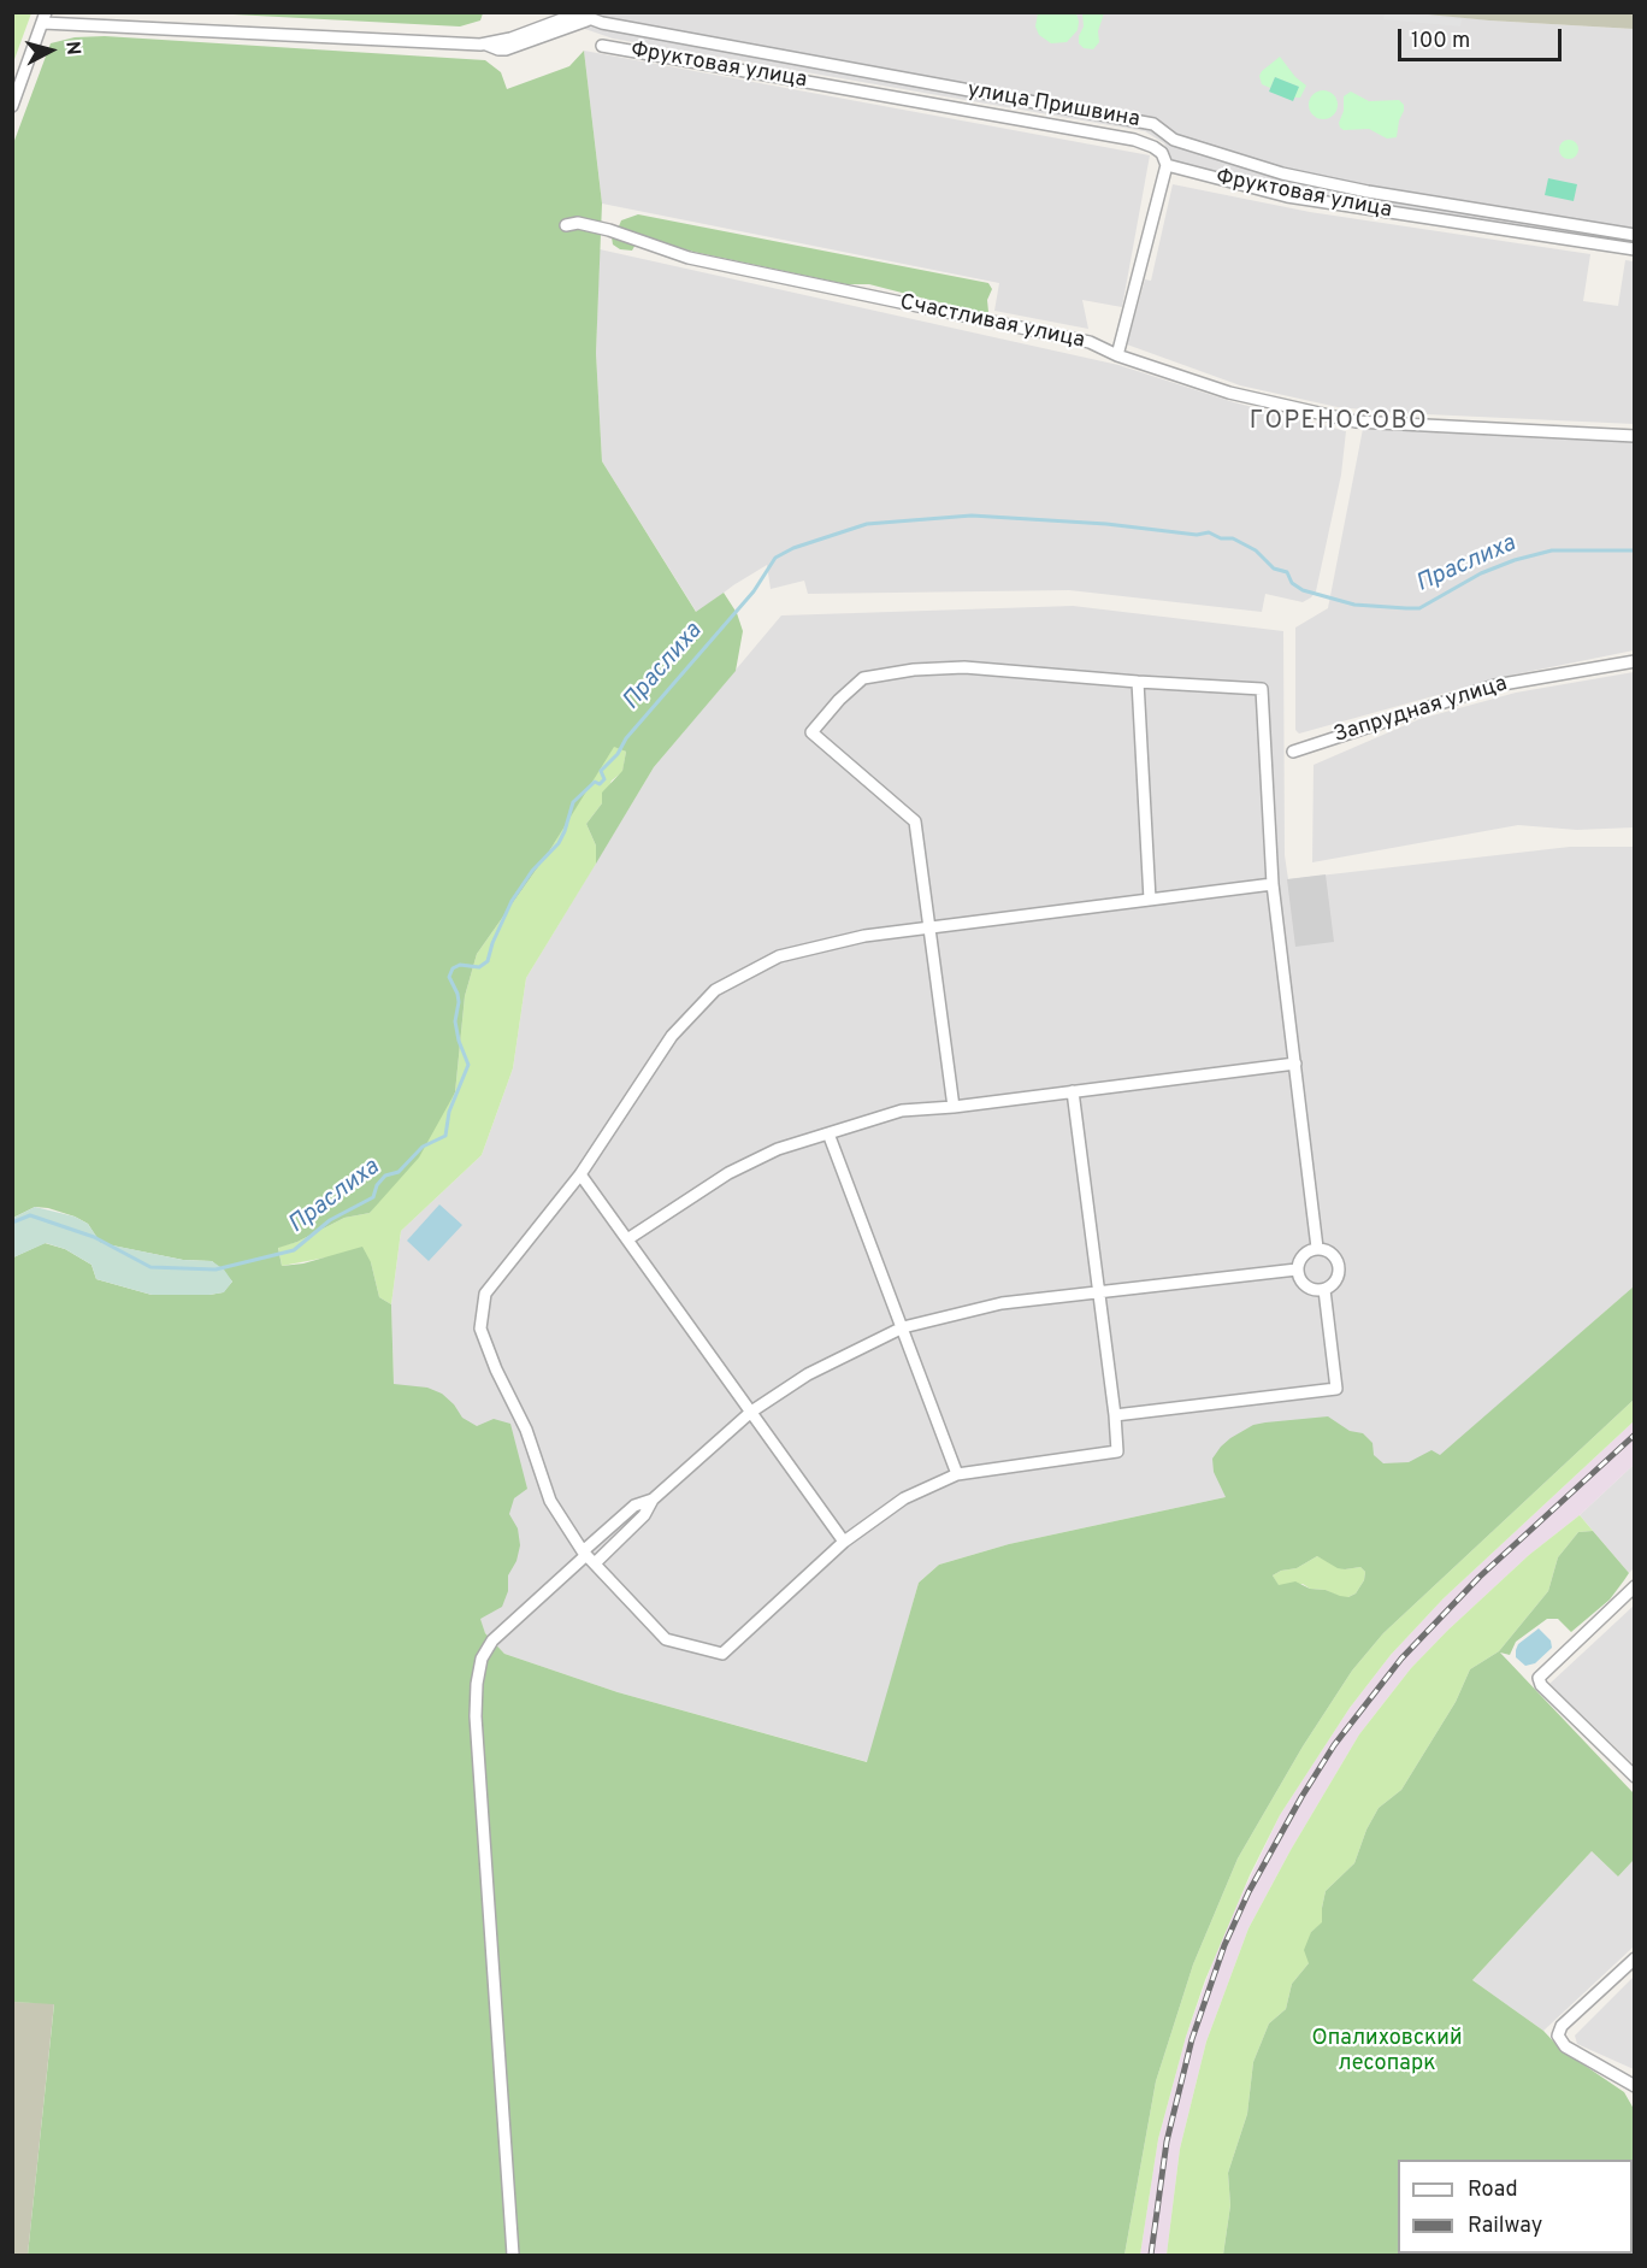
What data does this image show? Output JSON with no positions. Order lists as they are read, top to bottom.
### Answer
{
  "streets": {
    "street": [
      "Фруктовая улица",
      "улица Пришвина",
      "Счастливая улица",
      "Запрудная улица"
    ]
  },
  "districts": ["ГОРЕНОСОВО"],
  "water": ["Праслиха"],
  "parks": ["Опалиховский лесопарк"],
  "legend": ["Road", "Railway"],
  "scale_bar": "100 m",
  "north": "right"
}
